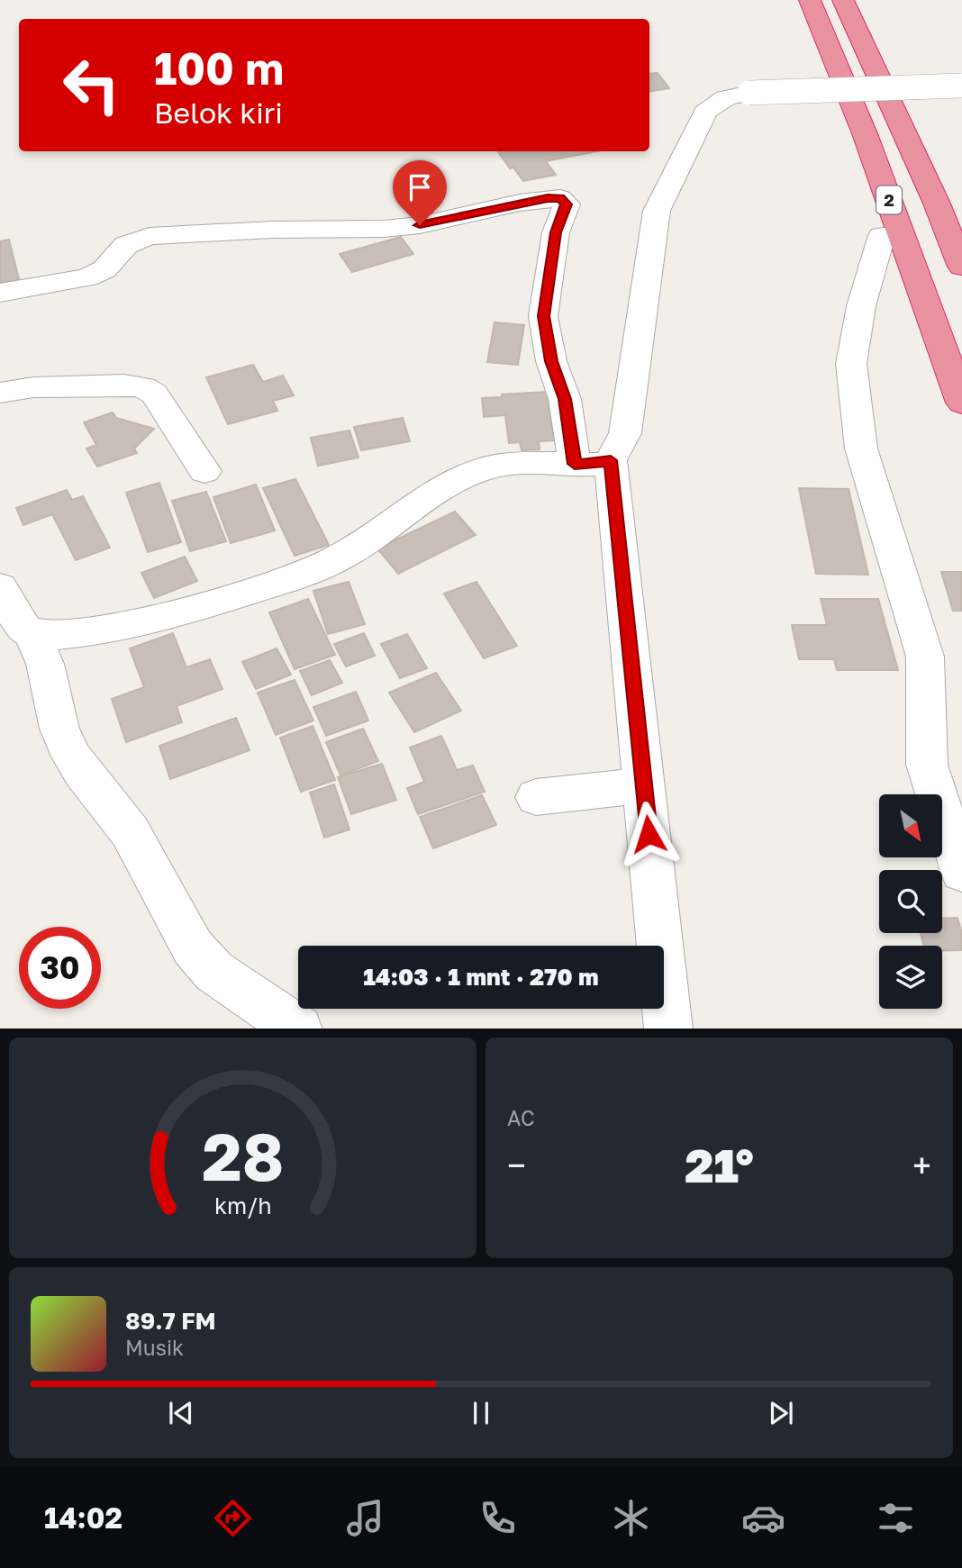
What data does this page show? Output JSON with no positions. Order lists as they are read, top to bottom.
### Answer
{
  "streets": {
    "highway": ["2"]
  },
  "north": "bottom right",
  "page": {
    "turn": ["100 m", "Belok kiri"],
    "limit": "30",
    "trip": "14:03 · 1 mnt · 270 m",
    "tile": "AC",
    "heat": ["−", "21°", "+"],
    "song": ["89.7 FM", "Musik"],
    "tabs": "14:02",
    "gauge": ["28", "km/h"]
  }
}
